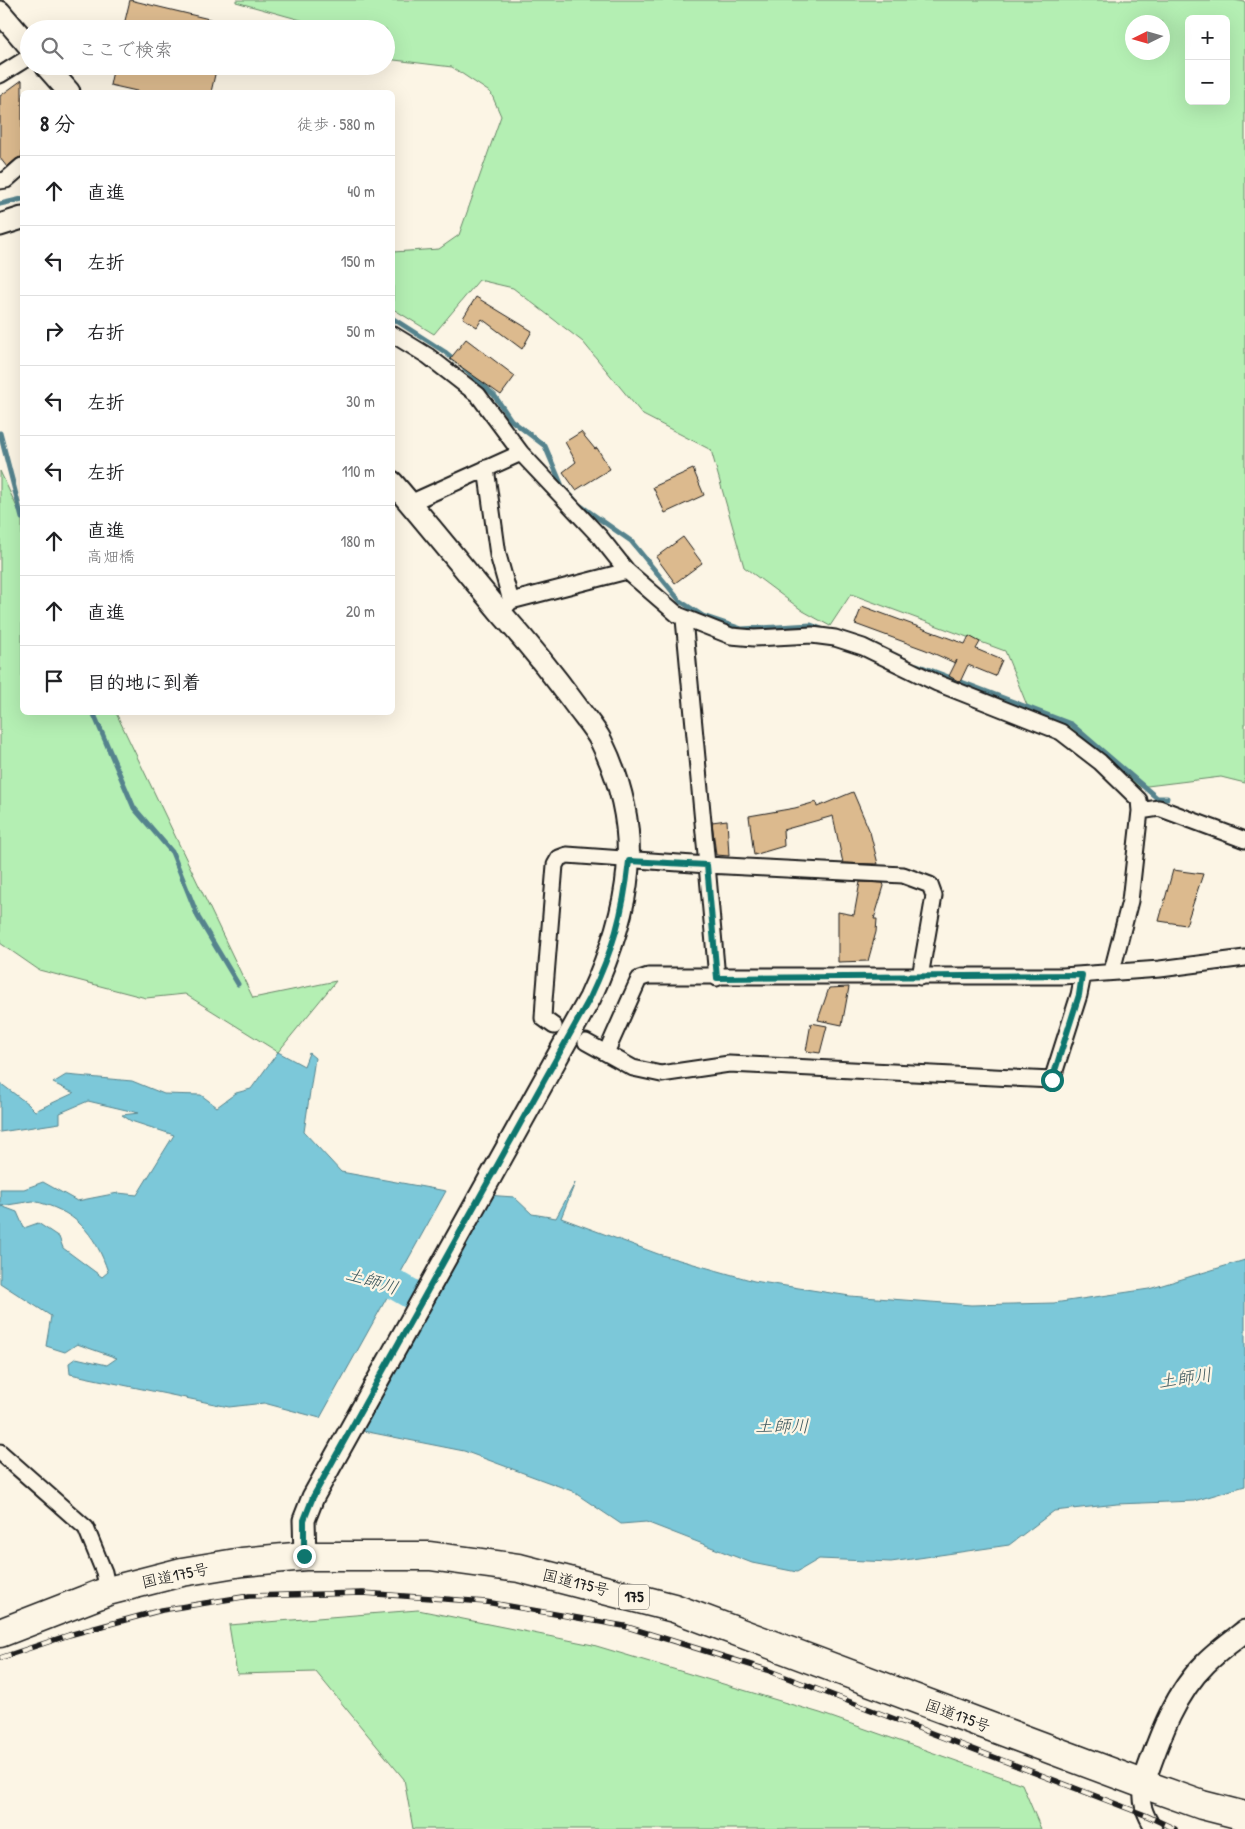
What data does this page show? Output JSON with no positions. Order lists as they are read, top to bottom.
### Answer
{
  "streets": {
    "highway": ["国道175号", "175"]
  },
  "water": ["土師川"],
  "north": "left",
  "page": {
    "map_buttons": ["+", "−"],
    "search": "ここで検索",
    "heading": ["8 分", "徒歩 · 580 m"],
    "list": [
      ["直進", "40 m"],
      ["左折", "150 m"],
      ["右折", "50 m"],
      ["左折", "30 m"],
      ["左折", "110 m"],
      ["直進", "高畑橋", "180 m"],
      ["直進", "20 m"],
      "目的地に到着"
    ]
  }
}
